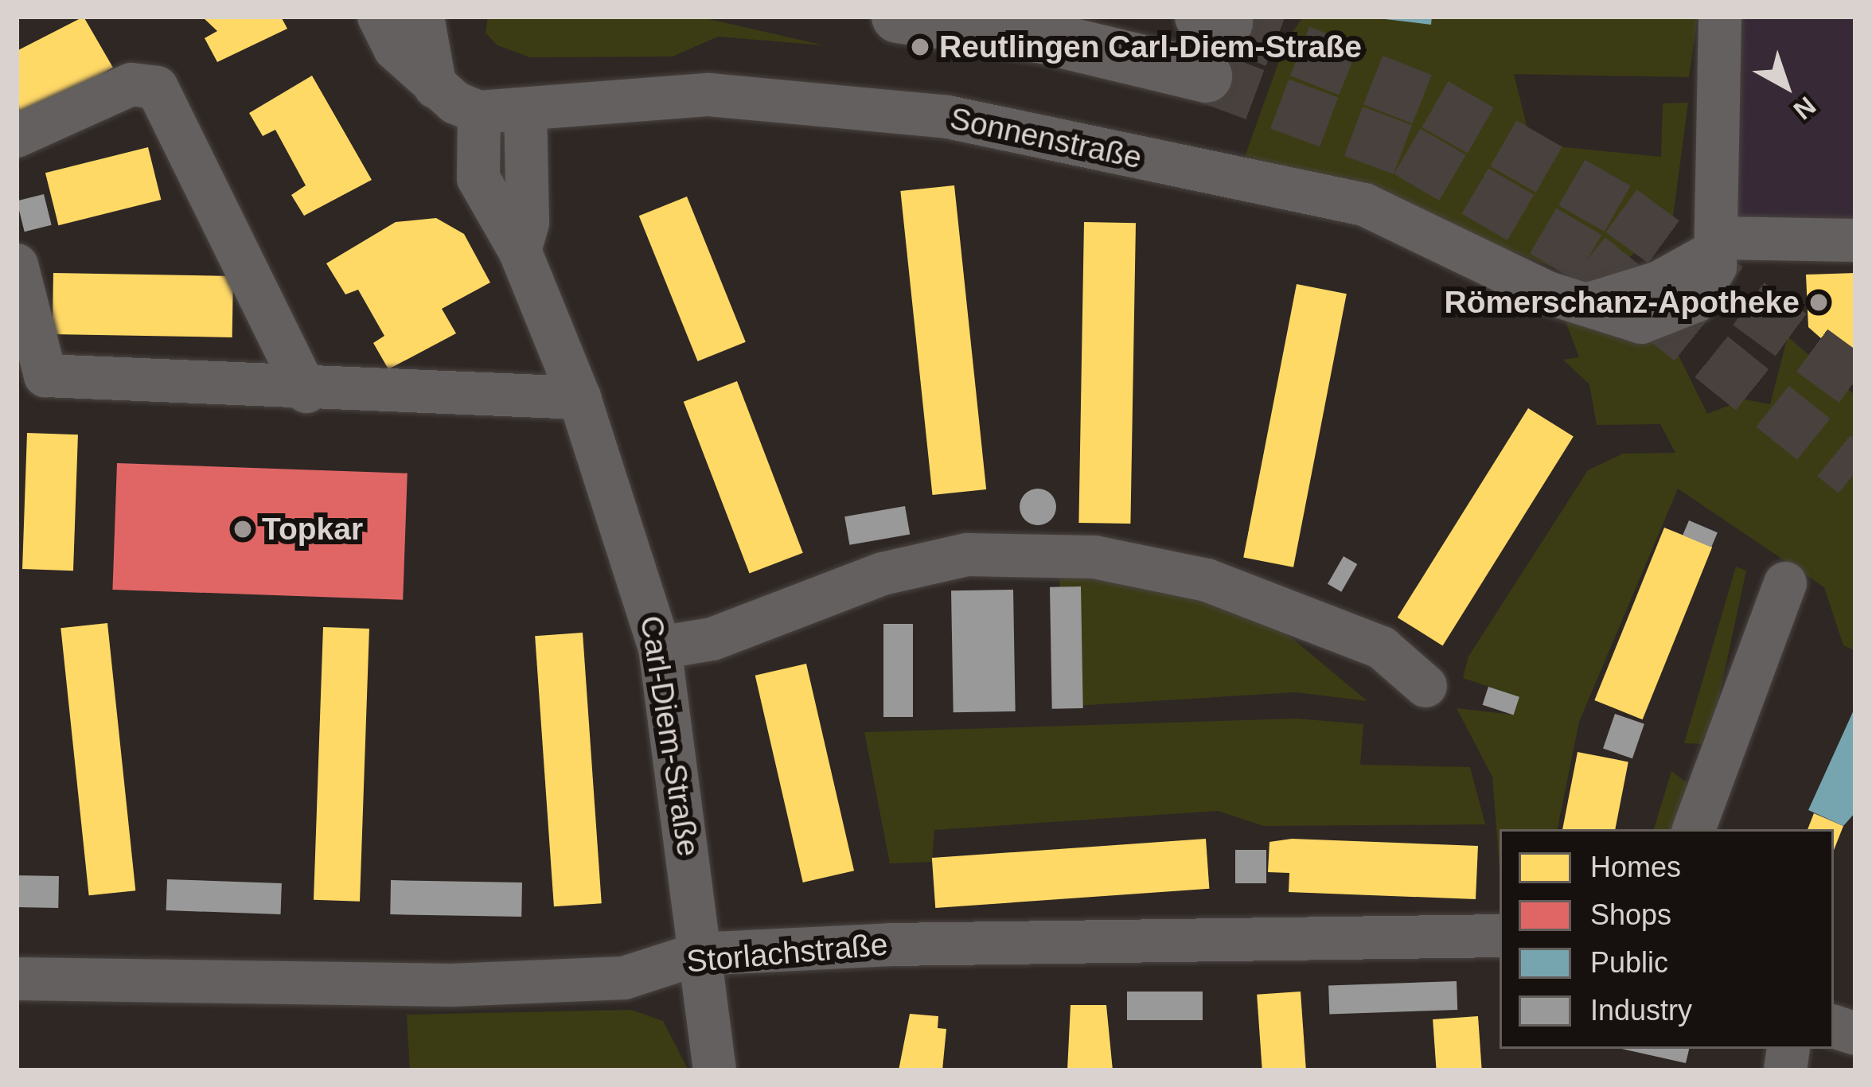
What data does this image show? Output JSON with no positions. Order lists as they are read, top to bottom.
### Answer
{
  "streets": {
    "street": ["Sonnenstraße", "Carl-Diem-Straße", "Storlachstraße"]
  },
  "crossings": [
    ["Sonnenstraße", "Carl-Diem-Straße"],
    ["Carl-Diem-Straße", "Storlachstraße"]
  ],
  "places": ["Reutlingen Carl-Diem-Straße", "Römerschanz-Apotheke", "Topkar"],
  "legend": [
    "Homes",
    "Shops",
    "Public",
    "Industry"
  ],
  "north": "bottom right"
}
